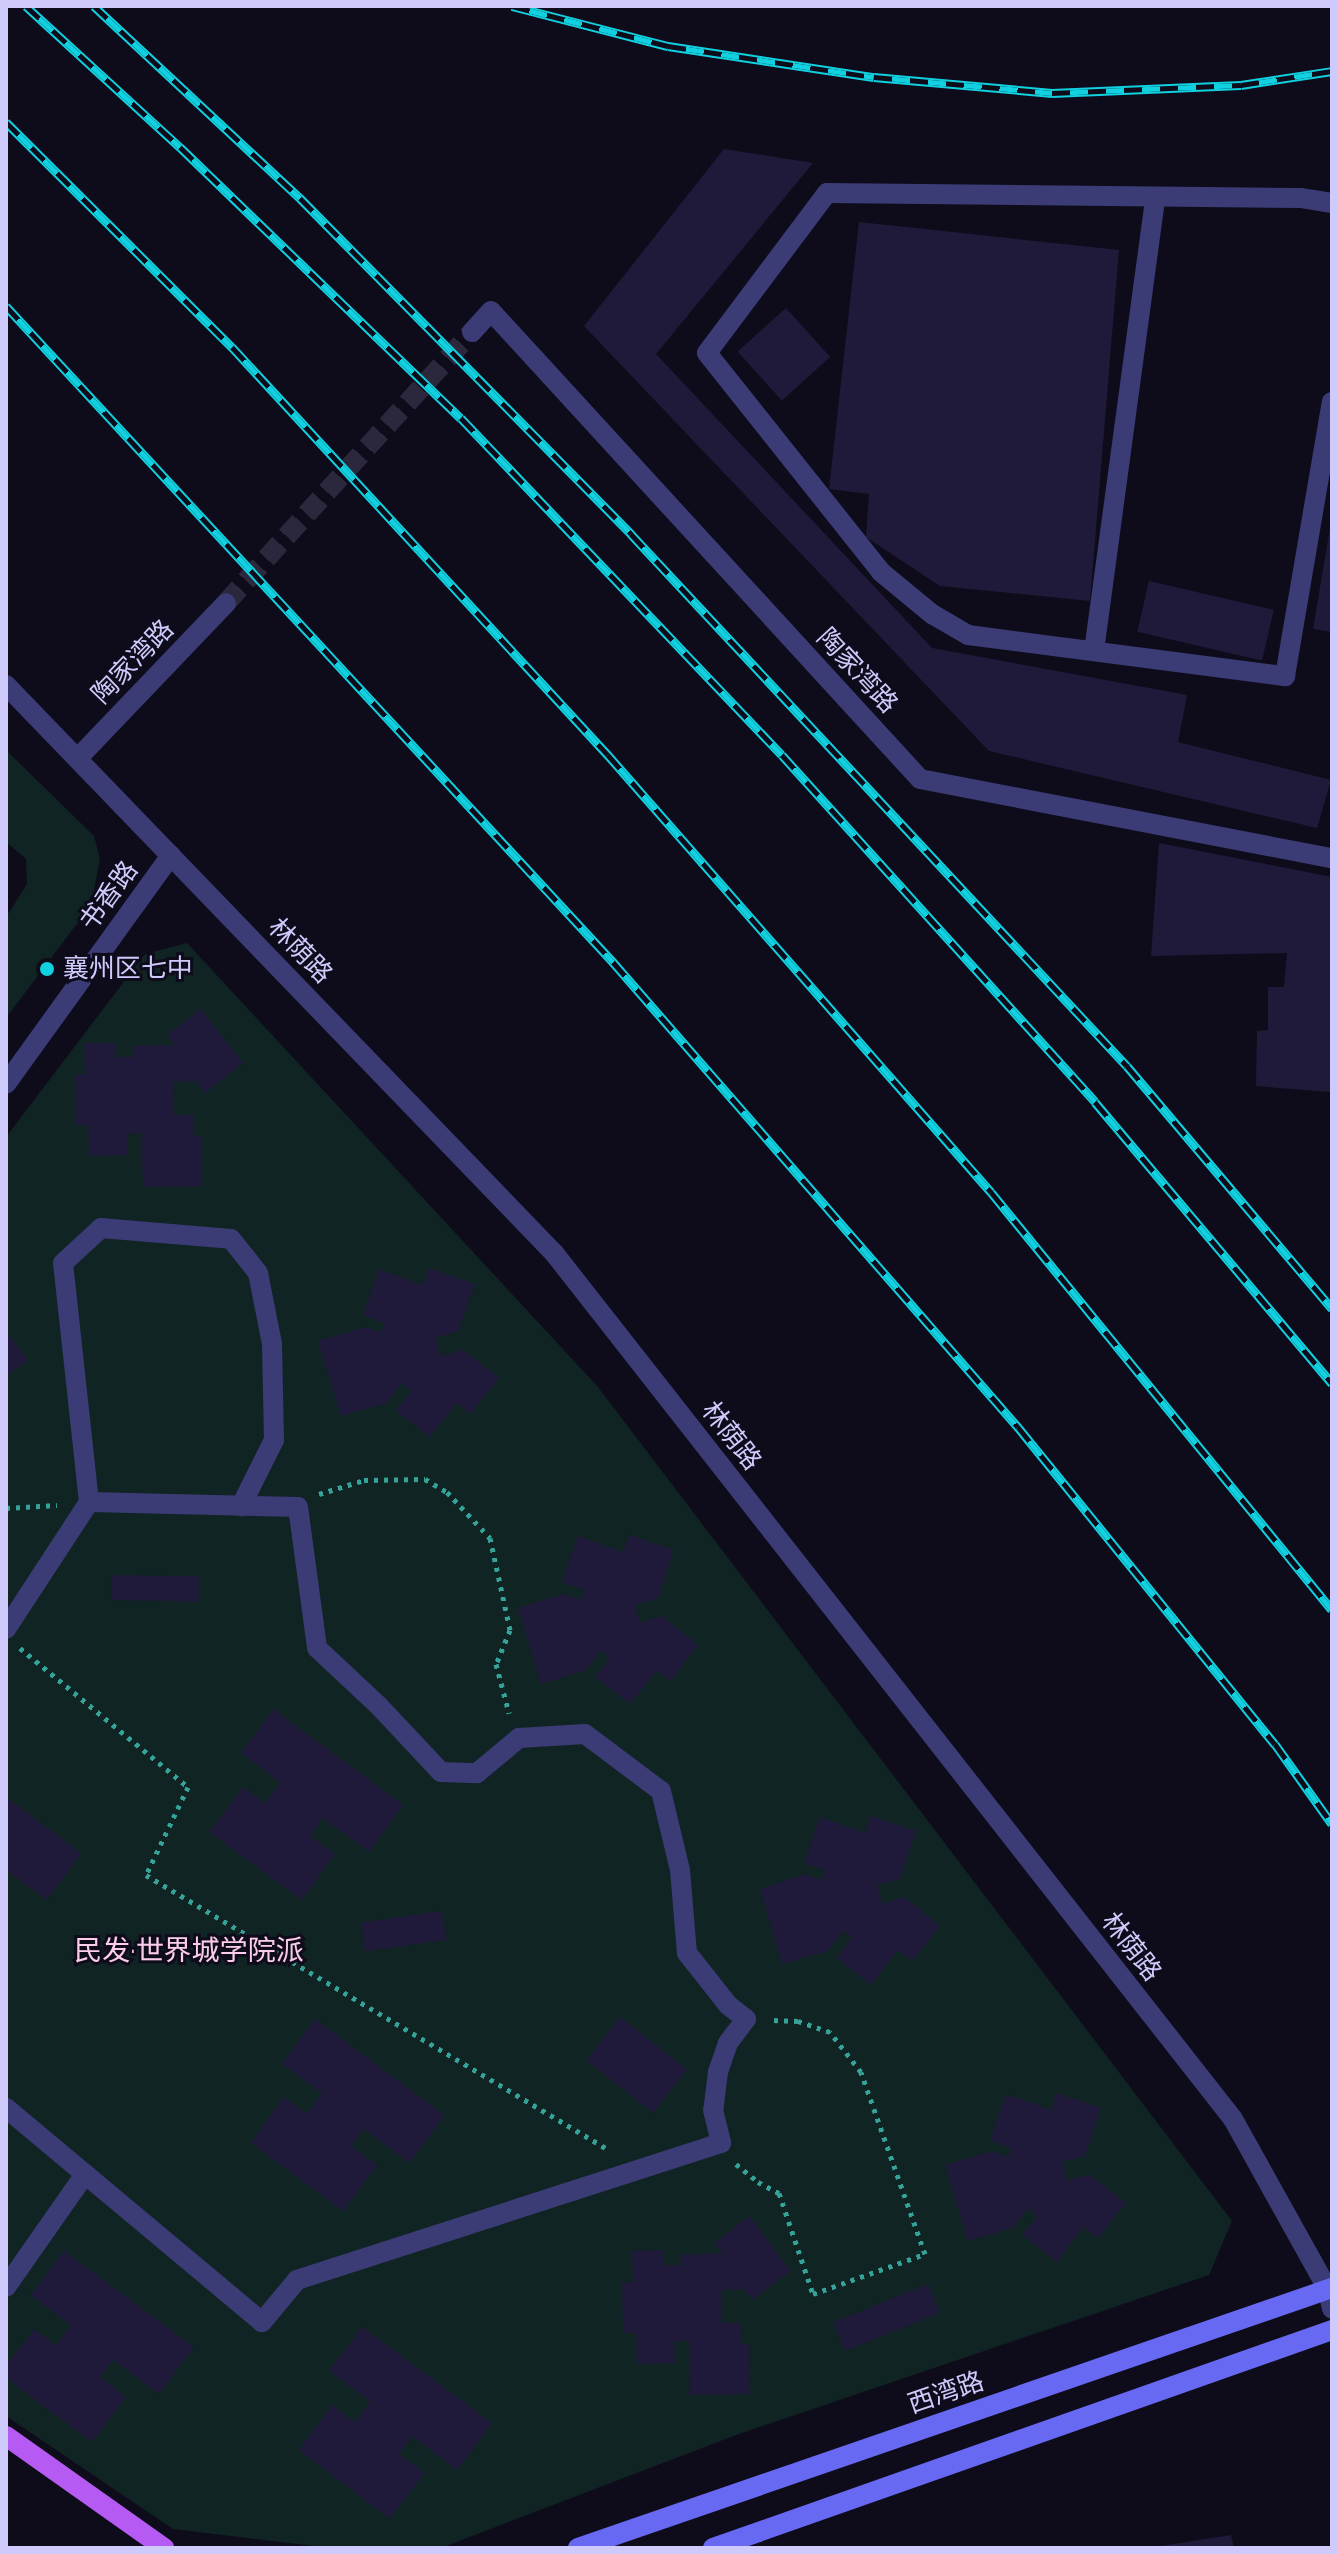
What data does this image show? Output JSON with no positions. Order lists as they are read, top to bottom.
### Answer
{
  "streets": {
    "main road": ["西湾路"],
    "street": ["陶家湾路", "书香路", "林荫路"]
  },
  "crossings": [
    ["陶家湾路", "林荫路"],
    ["书香路", "林荫路"],
    ["林荫路", "西湾路"]
  ],
  "districts": ["民发·世界城学院派"],
  "places": ["襄州区七中"]
}
